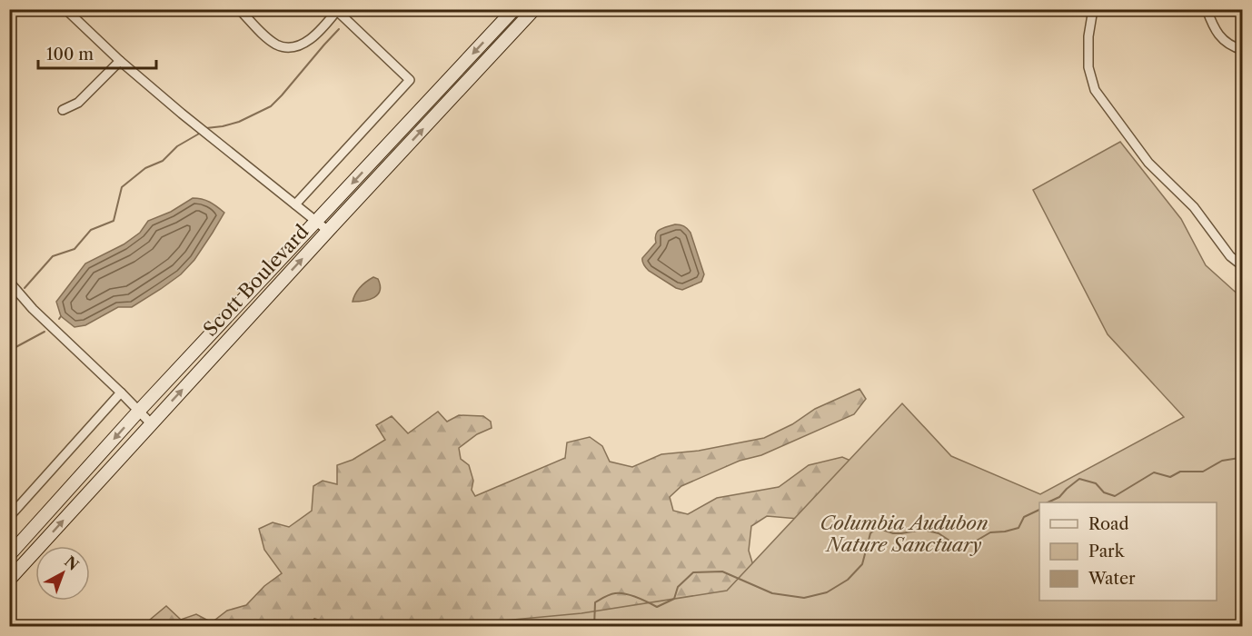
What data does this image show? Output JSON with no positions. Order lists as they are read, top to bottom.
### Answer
{
  "streets": {
    "main road": ["Scott Boulevard"]
  },
  "parks": ["Columbia Audubon Nature Sanctuary"],
  "legend": ["Road", "Park", "Water"],
  "scale_bar": "100 m",
  "north": "top right"
}
